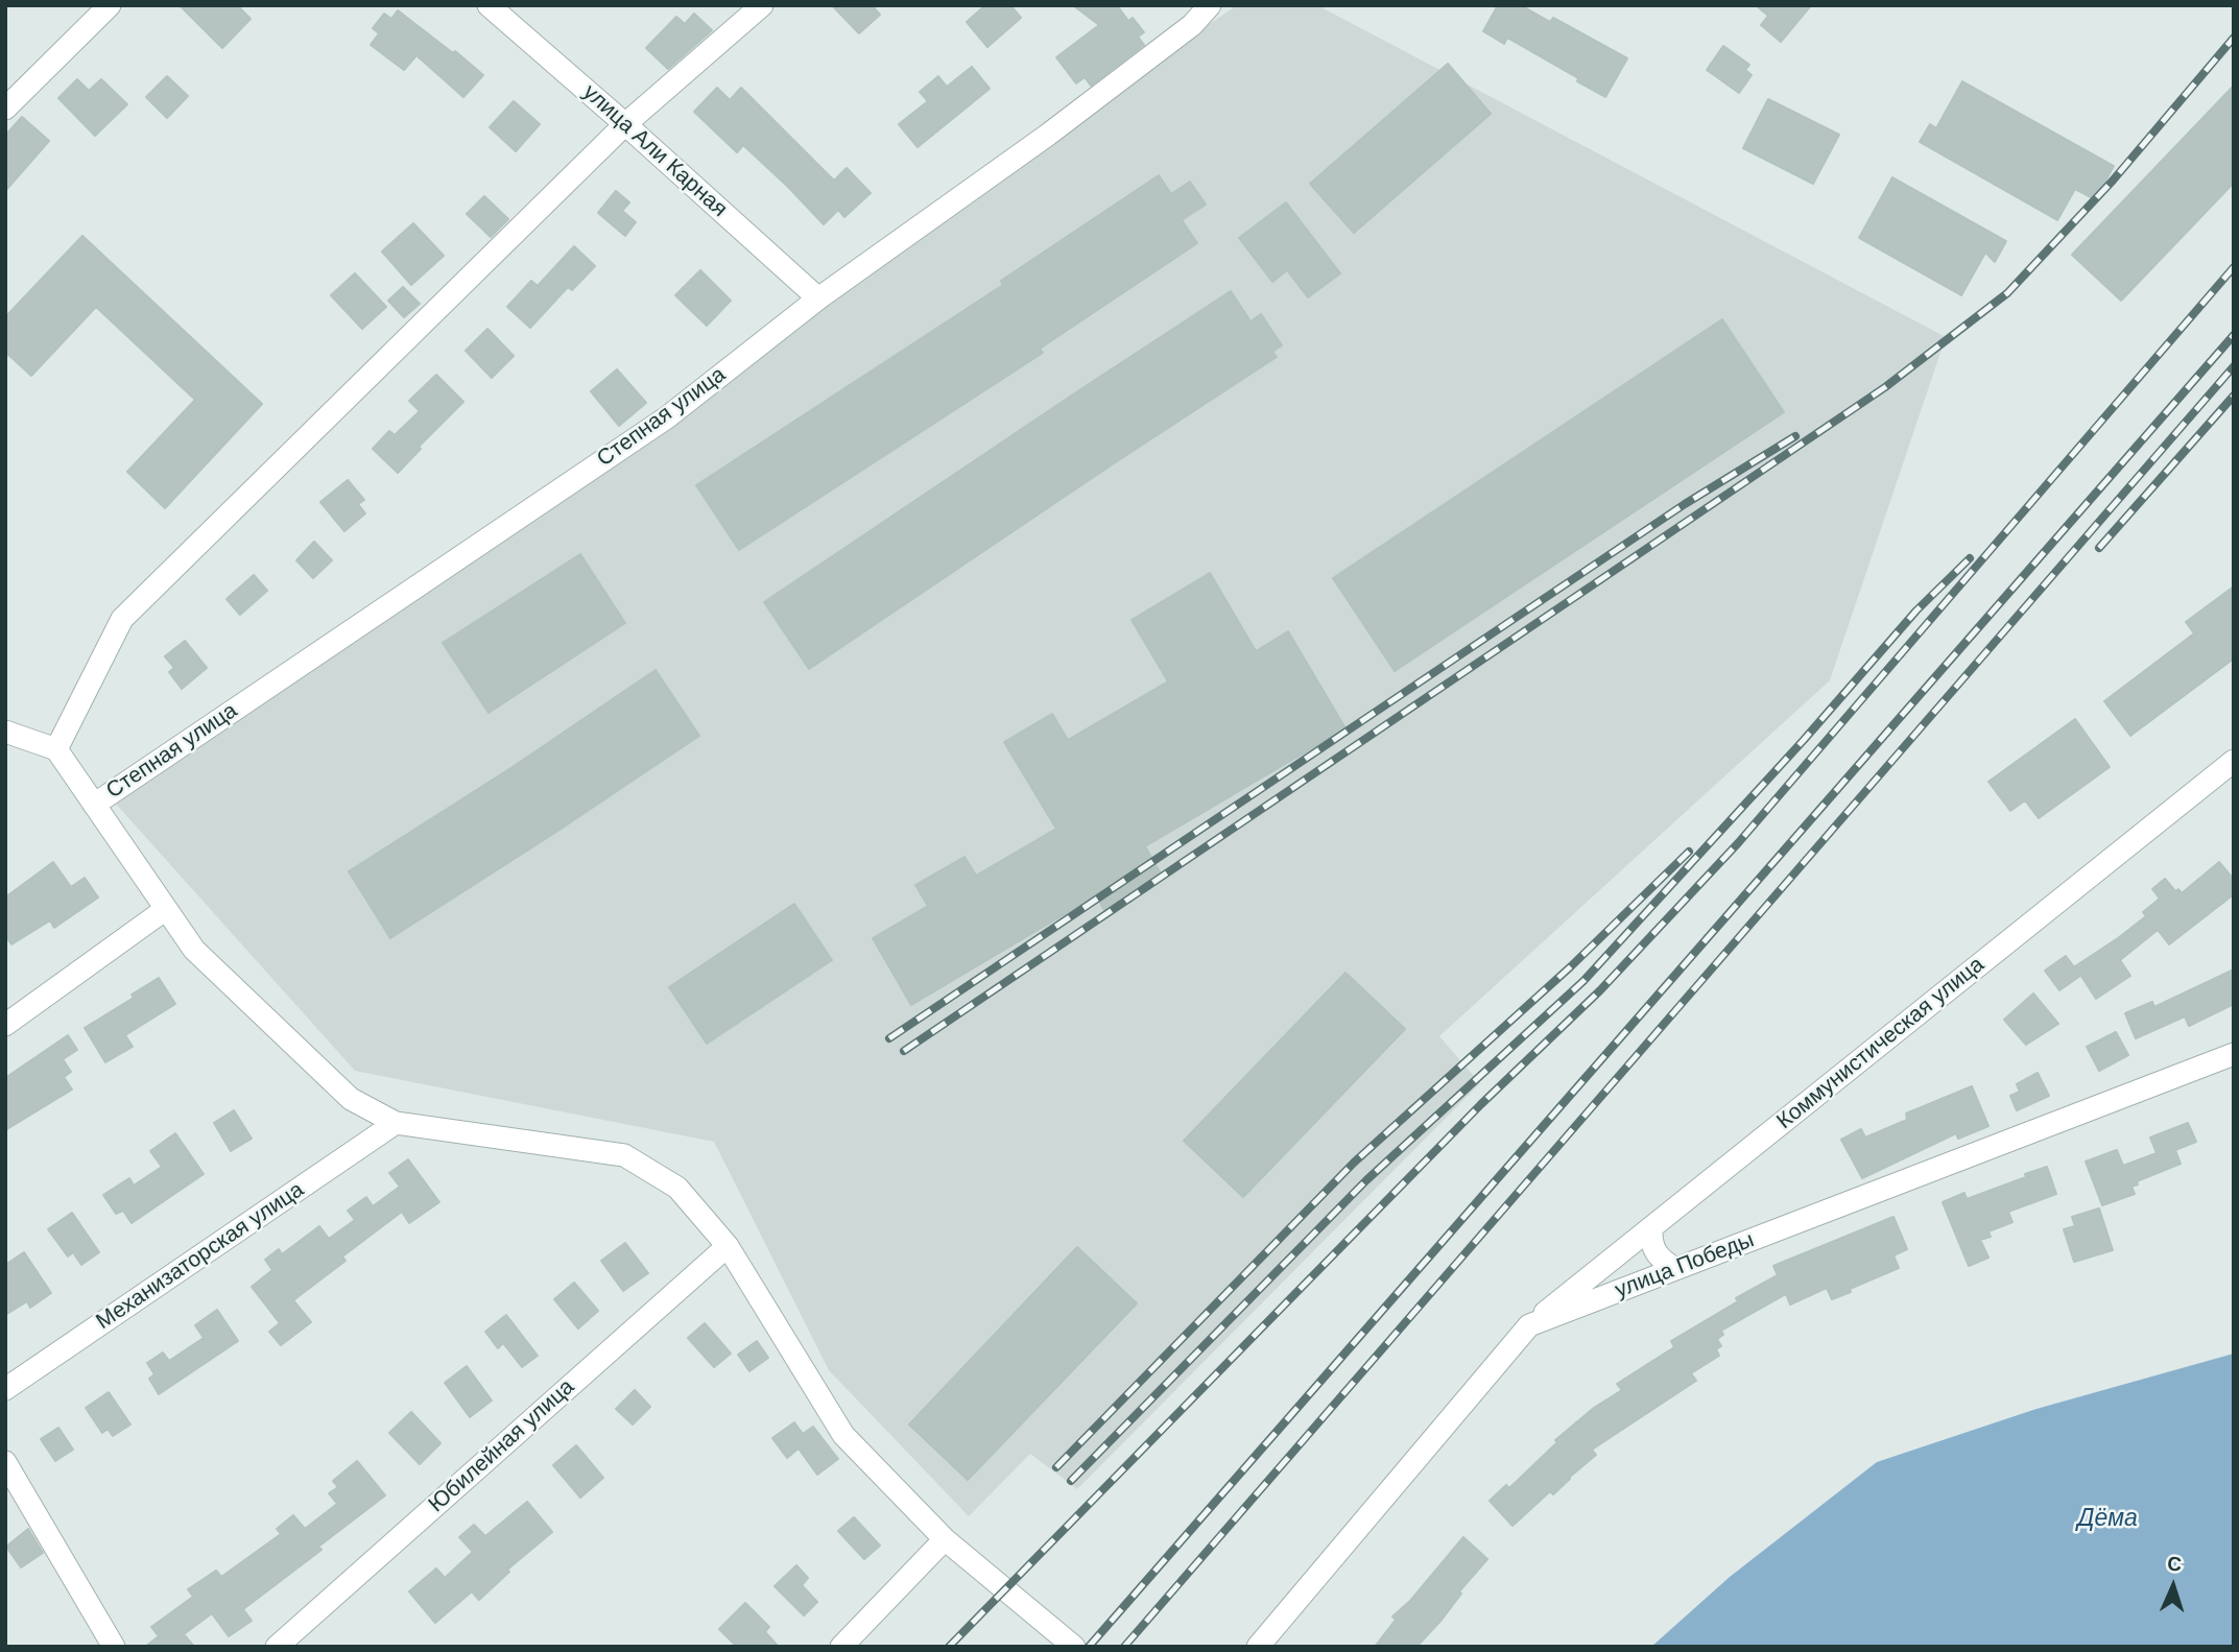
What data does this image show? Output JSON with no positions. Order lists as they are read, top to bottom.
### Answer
{
  "streets": {
    "street": [
      "улица Али Карная",
      "Степная улица",
      "Коммунистическая улица",
      "Механизаторская улица",
      "улица Победы",
      "Юбилейная улица"
    ]
  },
  "crossings": [
    ["улица Али Карная", "Степная улица"],
    ["Коммунистическая улица", "улица Победы"]
  ],
  "water": ["Дёма"],
  "north": "top"
}
